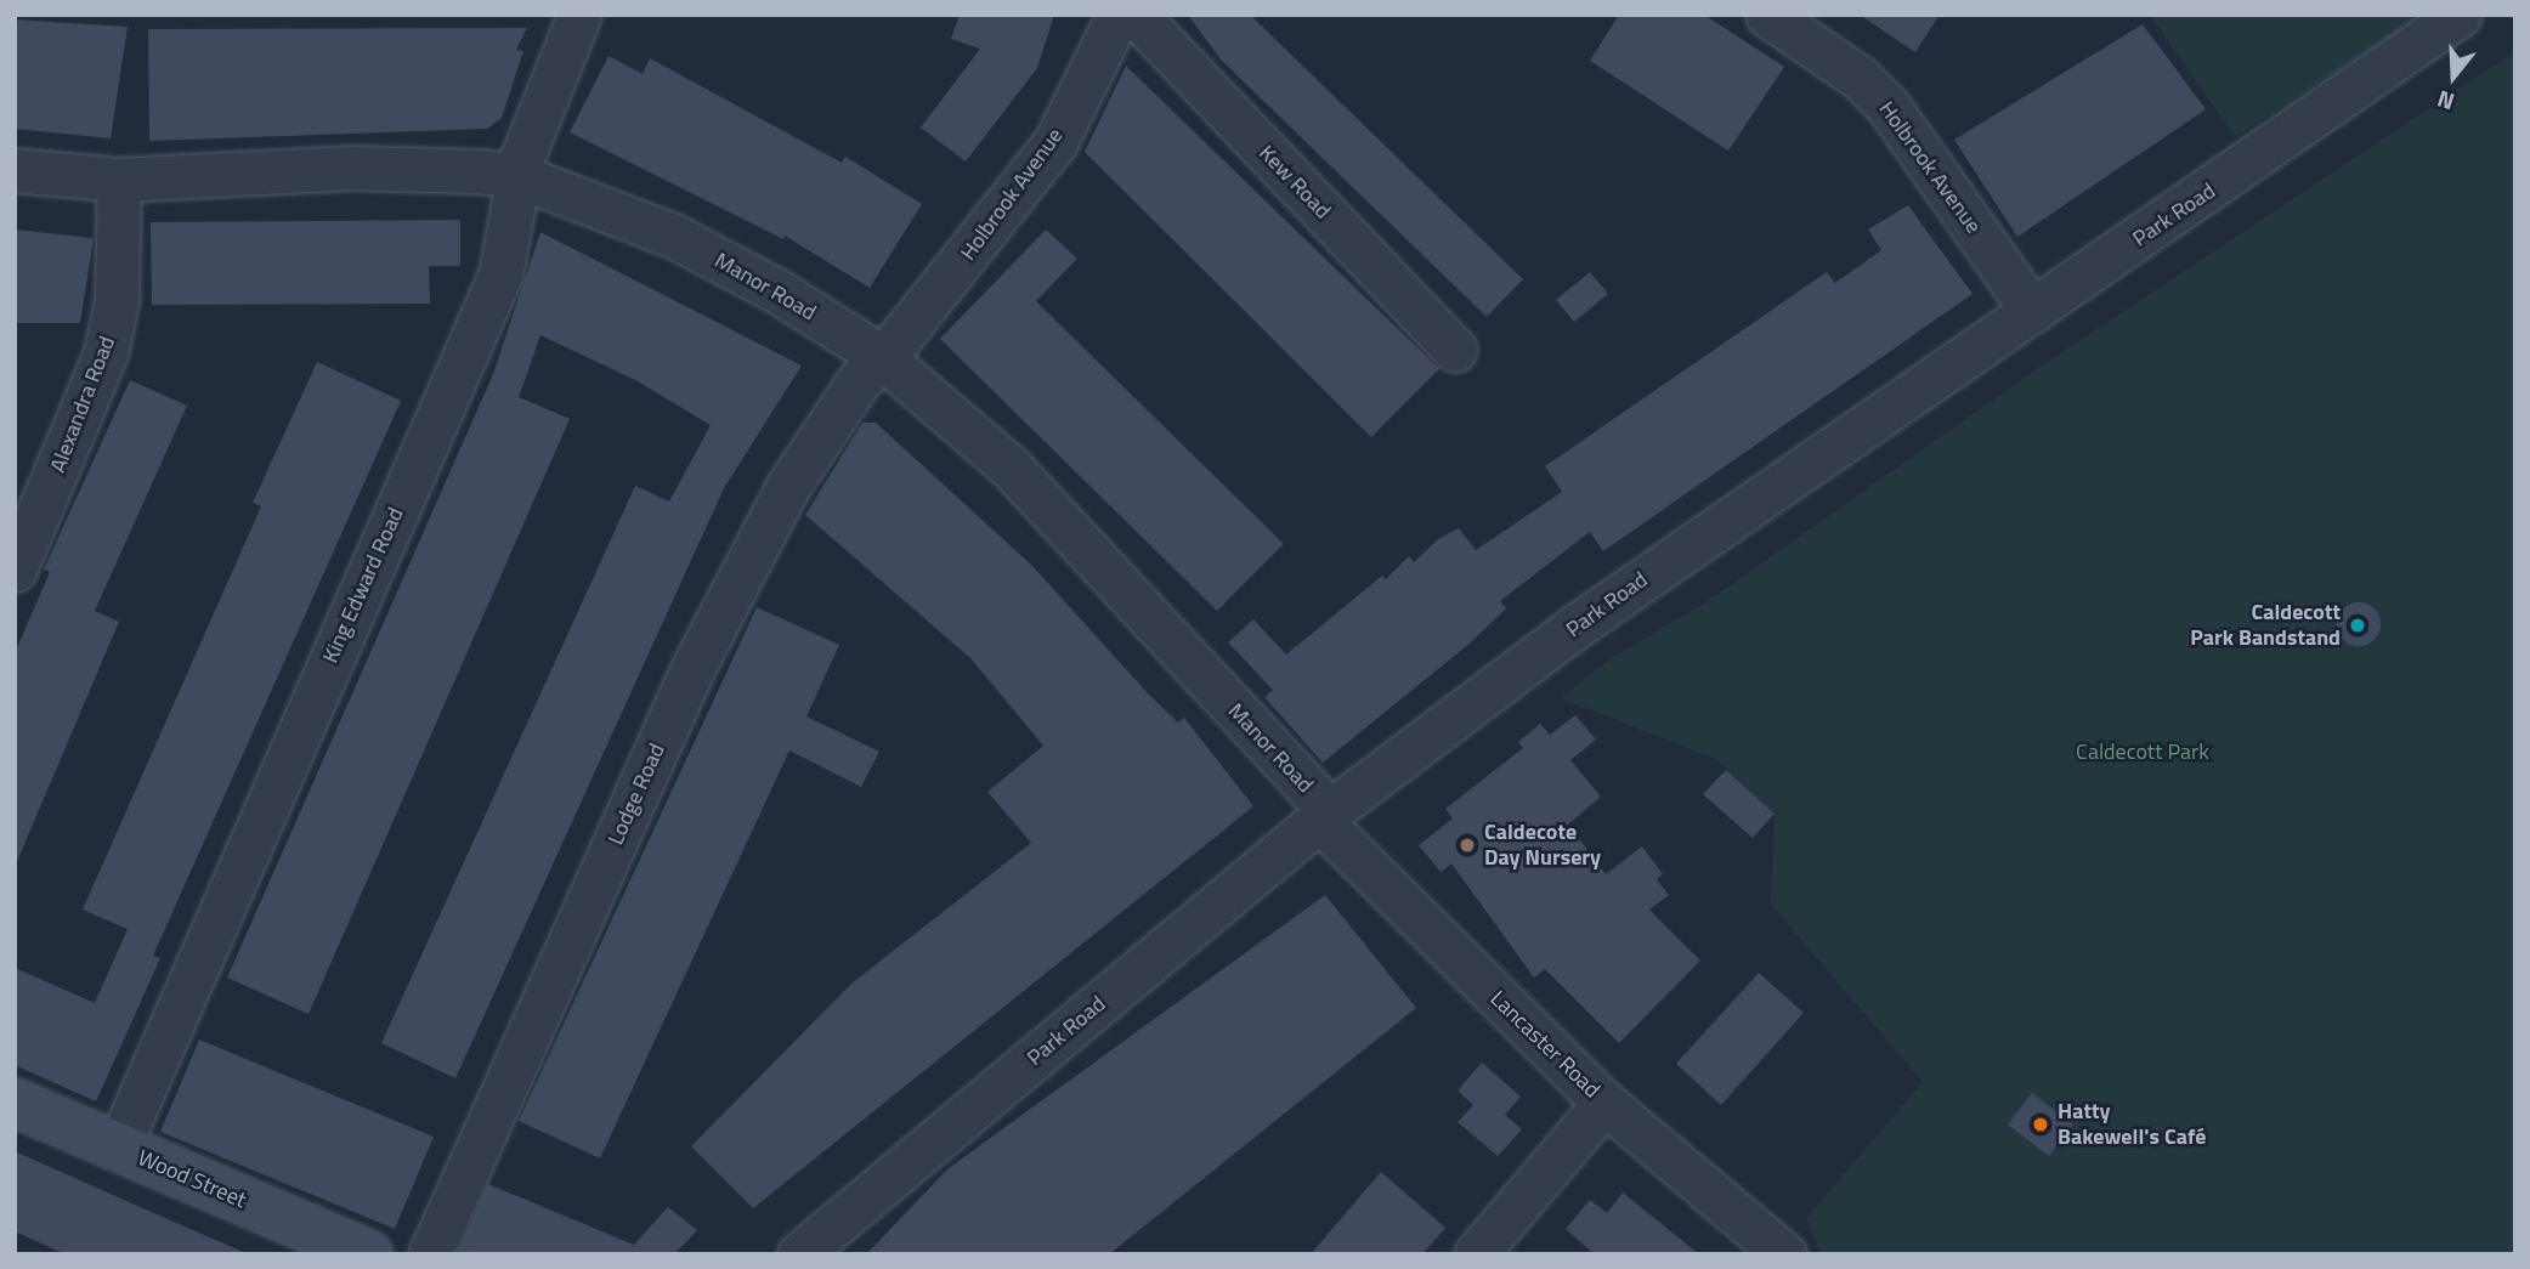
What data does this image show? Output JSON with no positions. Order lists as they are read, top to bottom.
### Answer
{
  "streets": {
    "street": [
      "Holbrook Avenue",
      "Kew Road",
      "Park Road",
      "Manor Road",
      "Alexandra Road",
      "King Edward Road",
      "Lodge Road",
      "Lancaster Road",
      "Wood Street"
    ]
  },
  "crossings": [
    ["Holbrook Avenue", "Park Road"],
    ["Holbrook Avenue", "Manor Road"],
    ["Holbrook Avenue", "Lodge Road"],
    ["Park Road", "Manor Road"],
    ["Park Road", "Lancaster Road"],
    ["Manor Road", "Alexandra Road"],
    ["Manor Road", "King Edward Road"],
    ["Manor Road", "Lodge Road"],
    ["Manor Road", "Lancaster Road"],
    ["King Edward Road", "Wood Street"]
  ],
  "parks": ["Caldecott Park"],
  "places": ["Caldecott Park Bandstand", "Caldecote Day Nursery", "Hatty Bakewell's Café"],
  "north": "bottom"
}
